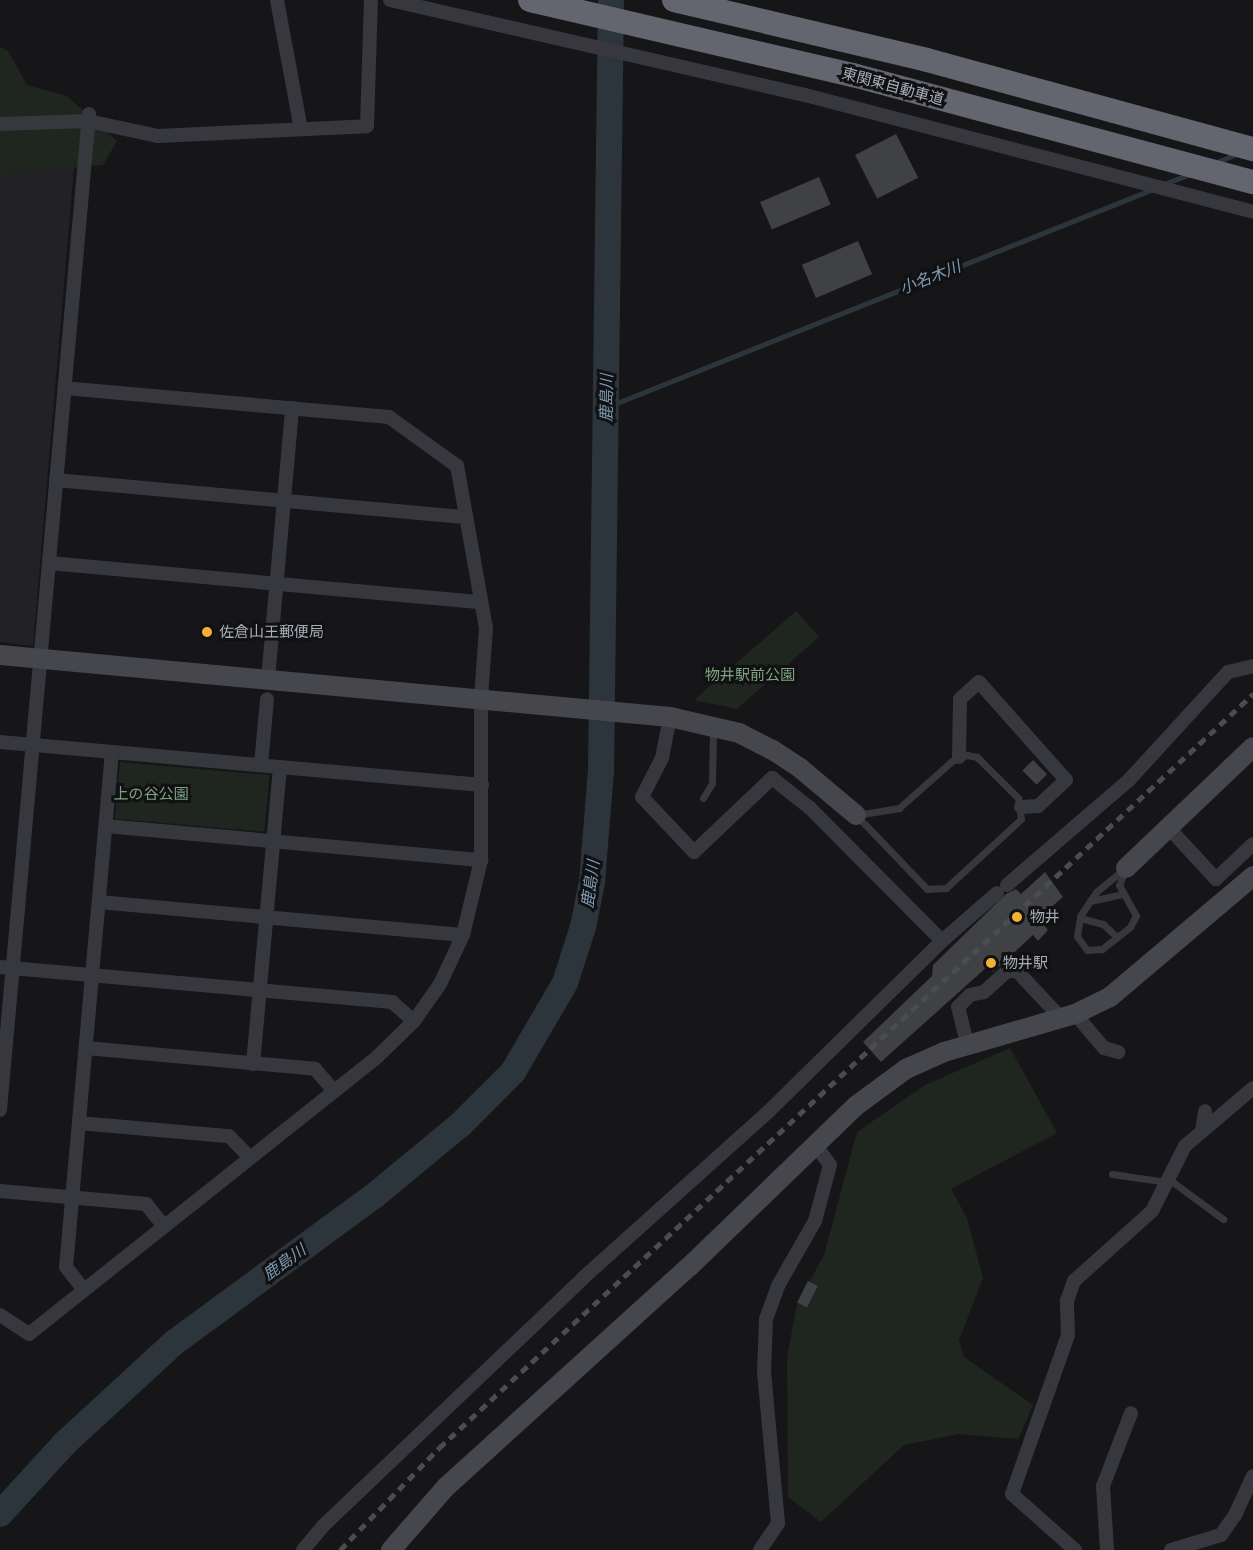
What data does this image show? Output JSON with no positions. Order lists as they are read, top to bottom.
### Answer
{
  "streets": {
    "highway": ["東関東自動車道"]
  },
  "water": ["小名木川", "鹿島川"],
  "parks": ["物井駅前公園", "上の谷公園"],
  "places": ["佐倉山王郵便局", "物井", "物井駅"]
}
